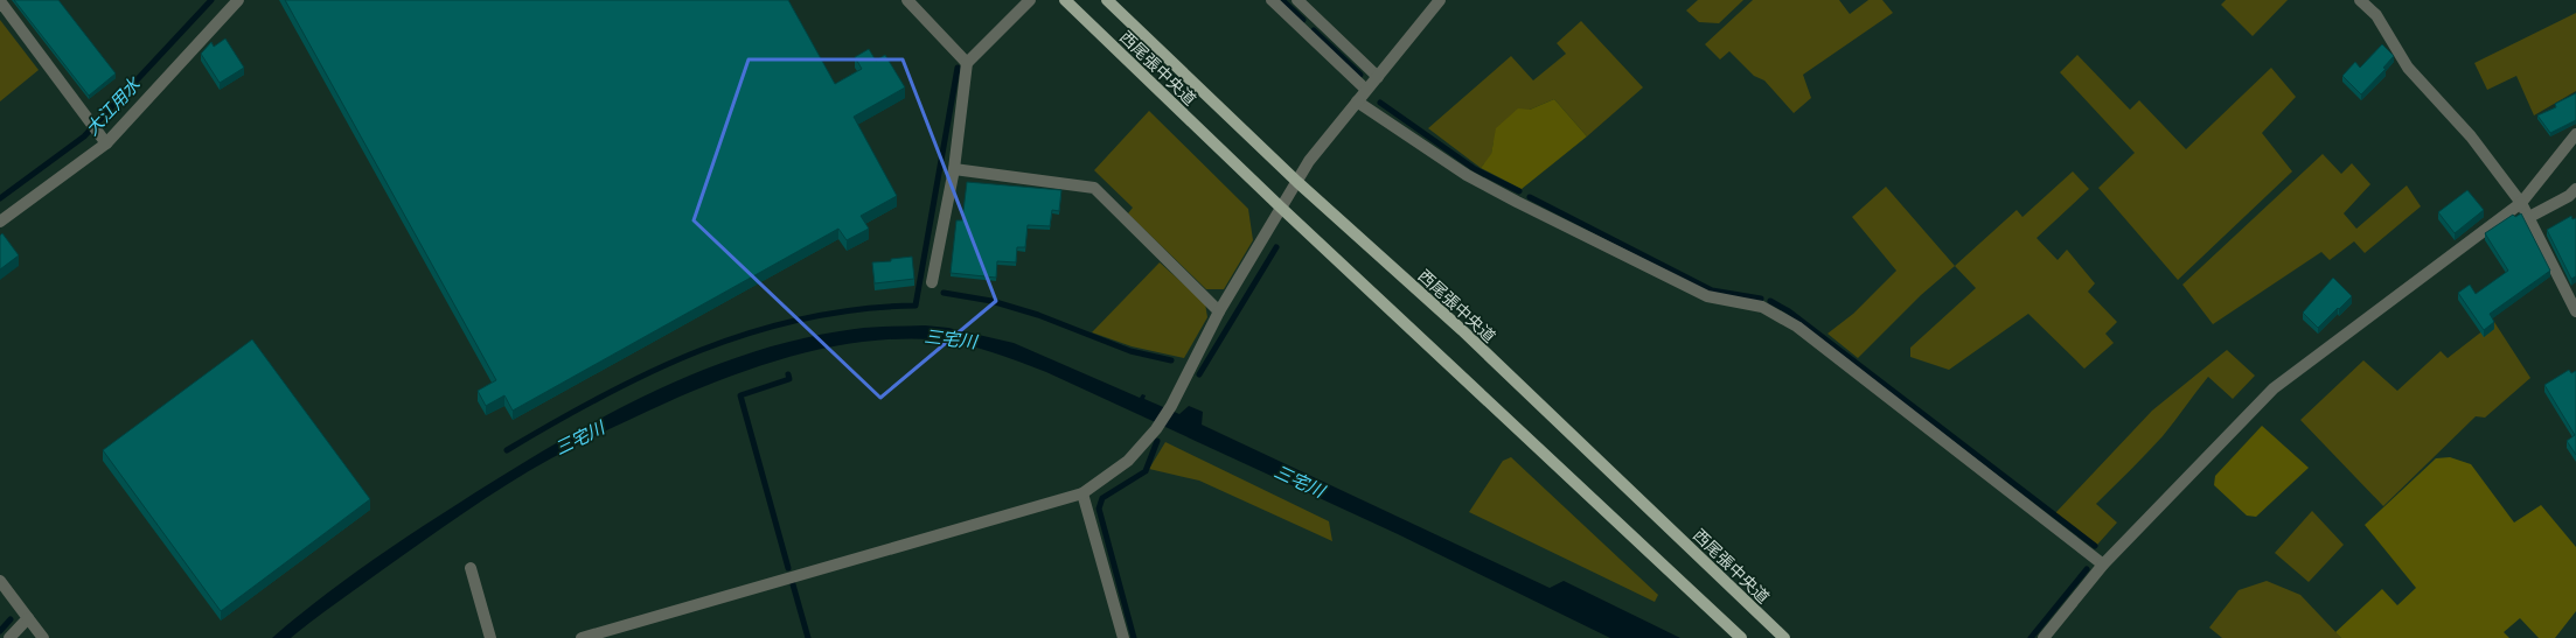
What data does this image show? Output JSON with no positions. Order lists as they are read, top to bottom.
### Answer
{
  "streets": {
    "main road": ["西尾張中央道"]
  },
  "water": ["大江用水", "三宅川"]
}
